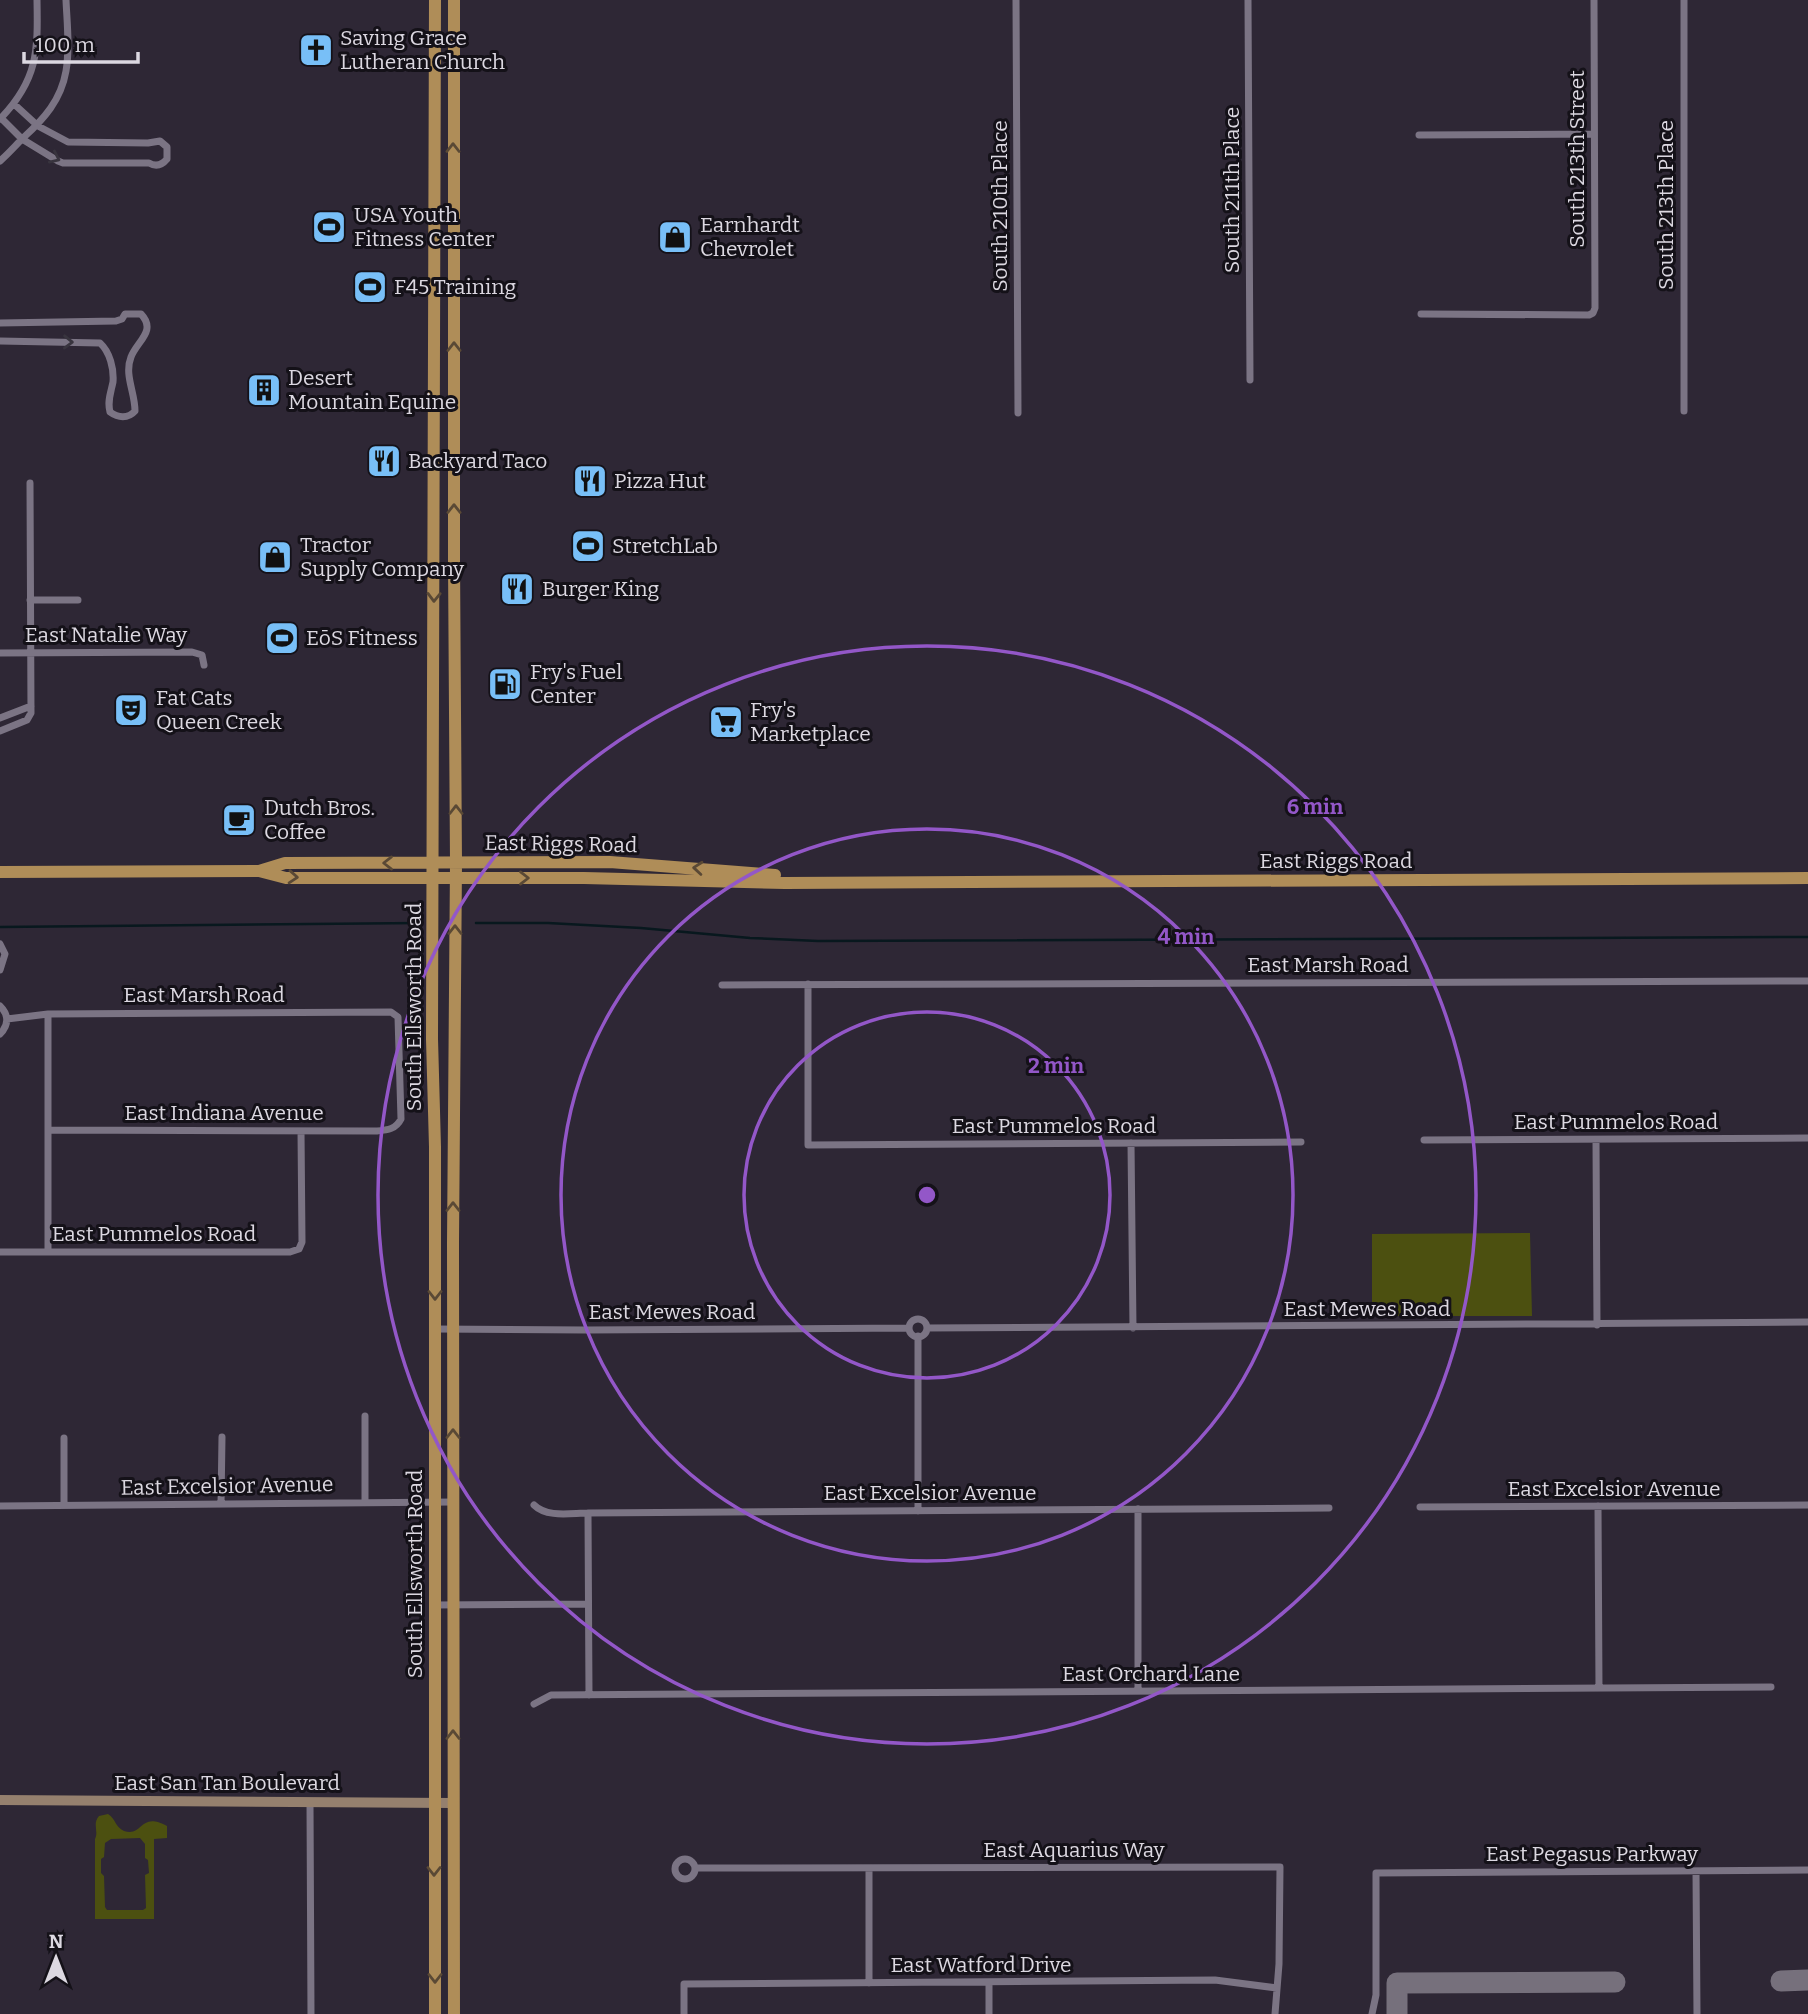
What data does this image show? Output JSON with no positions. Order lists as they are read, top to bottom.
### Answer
{
  "streets": {
    "main road": ["East Riggs Road", "South Ellsworth Road"],
    "street": [
      "South 213th Street",
      "South 211th Place",
      "South 213th Place",
      "South 210th Place",
      "East Natalie Way",
      "East Marsh Road",
      "East Indiana Avenue",
      "East Pummelos Road",
      "East Mewes Road",
      "East Excelsior Avenue",
      "East Orchard Lane",
      "East San Tan Boulevard",
      "East Aquarius Way",
      "East Pegasus Parkway",
      "East Watford Drive"
    ]
  },
  "crossings": [
    ["East Riggs Road", "South Ellsworth Road"],
    ["East Marsh Road", "East Indiana Avenue"],
    ["East Marsh Road", "East Pummelos Road"],
    ["South Ellsworth Road", "East Mewes Road"],
    ["South Ellsworth Road", "East Excelsior Avenue"],
    ["South Ellsworth Road", "East San Tan Boulevard"],
    ["East Indiana Avenue", "East Pummelos Road"],
    ["East Aquarius Way", "East Watford Drive"]
  ],
  "places": {
    "church": ["Saving Grace Lutheran Church"],
    "sports": [
      "USA Youth Fitness Center",
      "F45 Training",
      "StretchLab",
      "EōS Fitness"
    ],
    "shop": ["Earnhardt Chevrolet", "Tractor Supply Company"],
    "building": ["Desert Mountain Equine"],
    "restaurant": ["Backyard Taco", "Pizza Hut", "Burger King"],
    "fuel station": ["Fry's Fuel Center"],
    "theatre": ["Fat Cats Queen Creek"],
    "supermarket": ["Fry's Marketplace"],
    "cafe": ["Dutch Bros. Coffee"]
  },
  "scale_bar": "100 m",
  "north": "top",
  "rings": ["6 min", "4 min", "2 min"]
}
